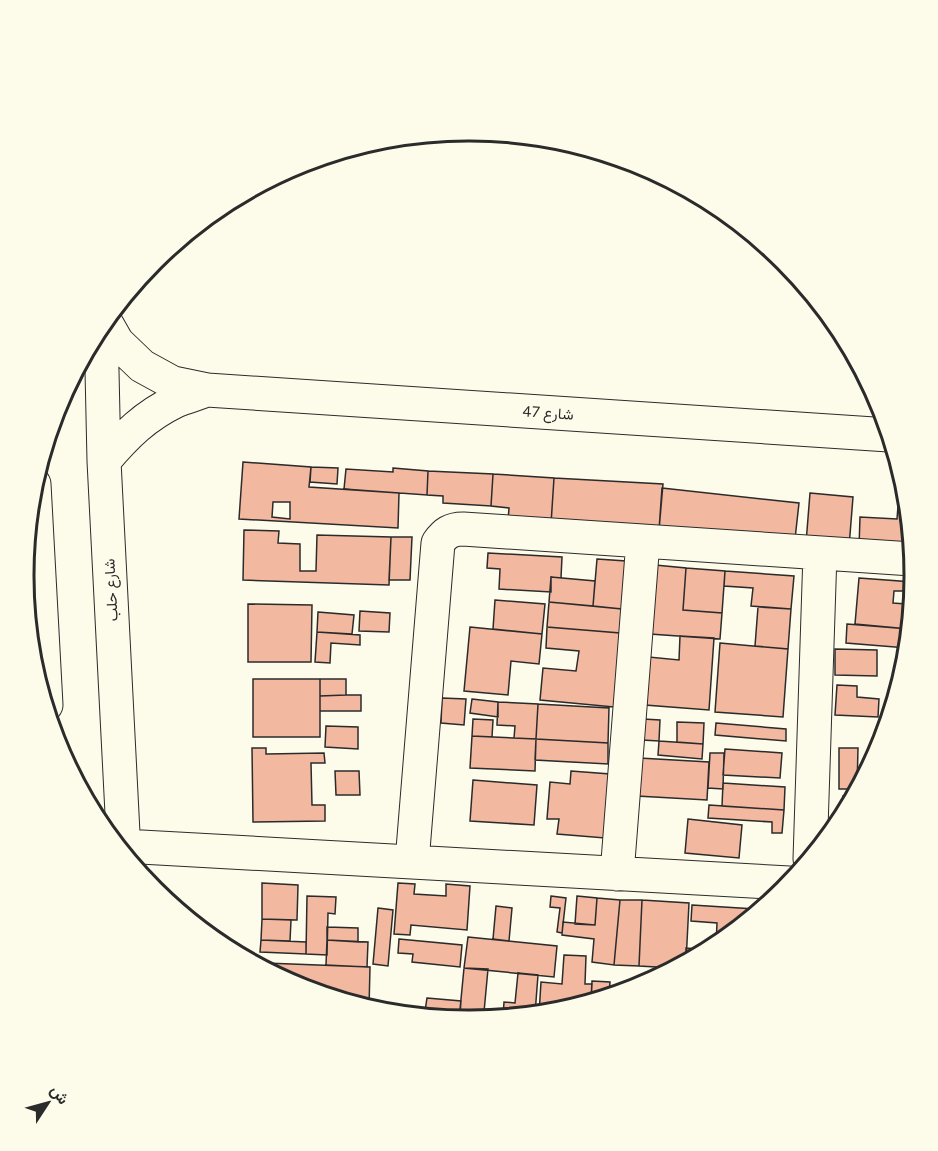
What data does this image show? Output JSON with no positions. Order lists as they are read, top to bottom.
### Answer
{
  "streets": {
    "street": ["شارع 47", "شارع حلب"]
  },
  "crossings": [
    ["شارع 47", "شارع حلب"]
  ],
  "north": "top right"
}
